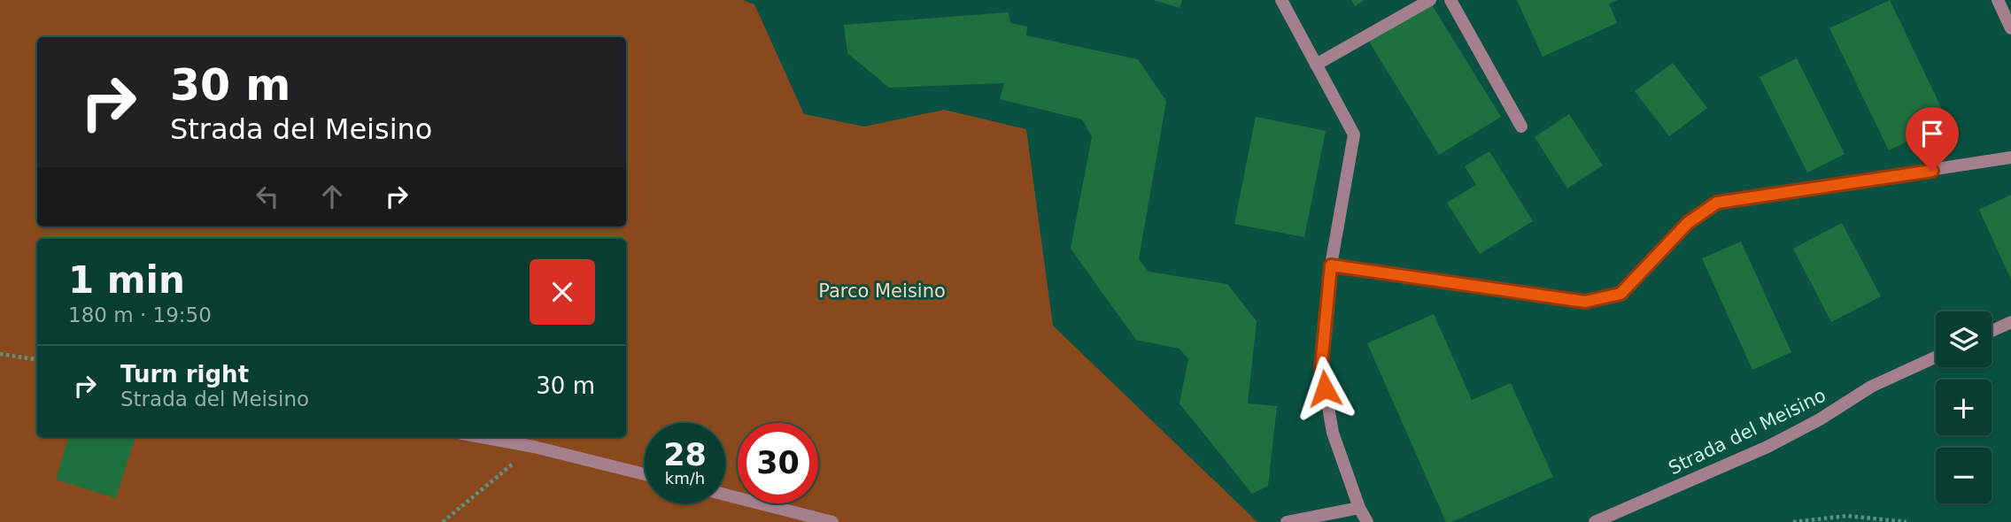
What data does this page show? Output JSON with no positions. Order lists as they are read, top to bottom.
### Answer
{
  "streets": {
    "street": ["Strada del Meisino"]
  },
  "parks": ["Parco Meisino"],
  "page": {
    "turn": ["30 m", "Strada del Meisino"],
    "heading": ["1 min", "180 m · 19:50"],
    "map_buttons": ["+", "−"],
    "list": [
      {
        "name": "Turn right",
        "note": "Strada del Meisino",
        "value": "30 m"
      }
    ],
    "speed": "28 km/h",
    "limit": "30"
  }
}
